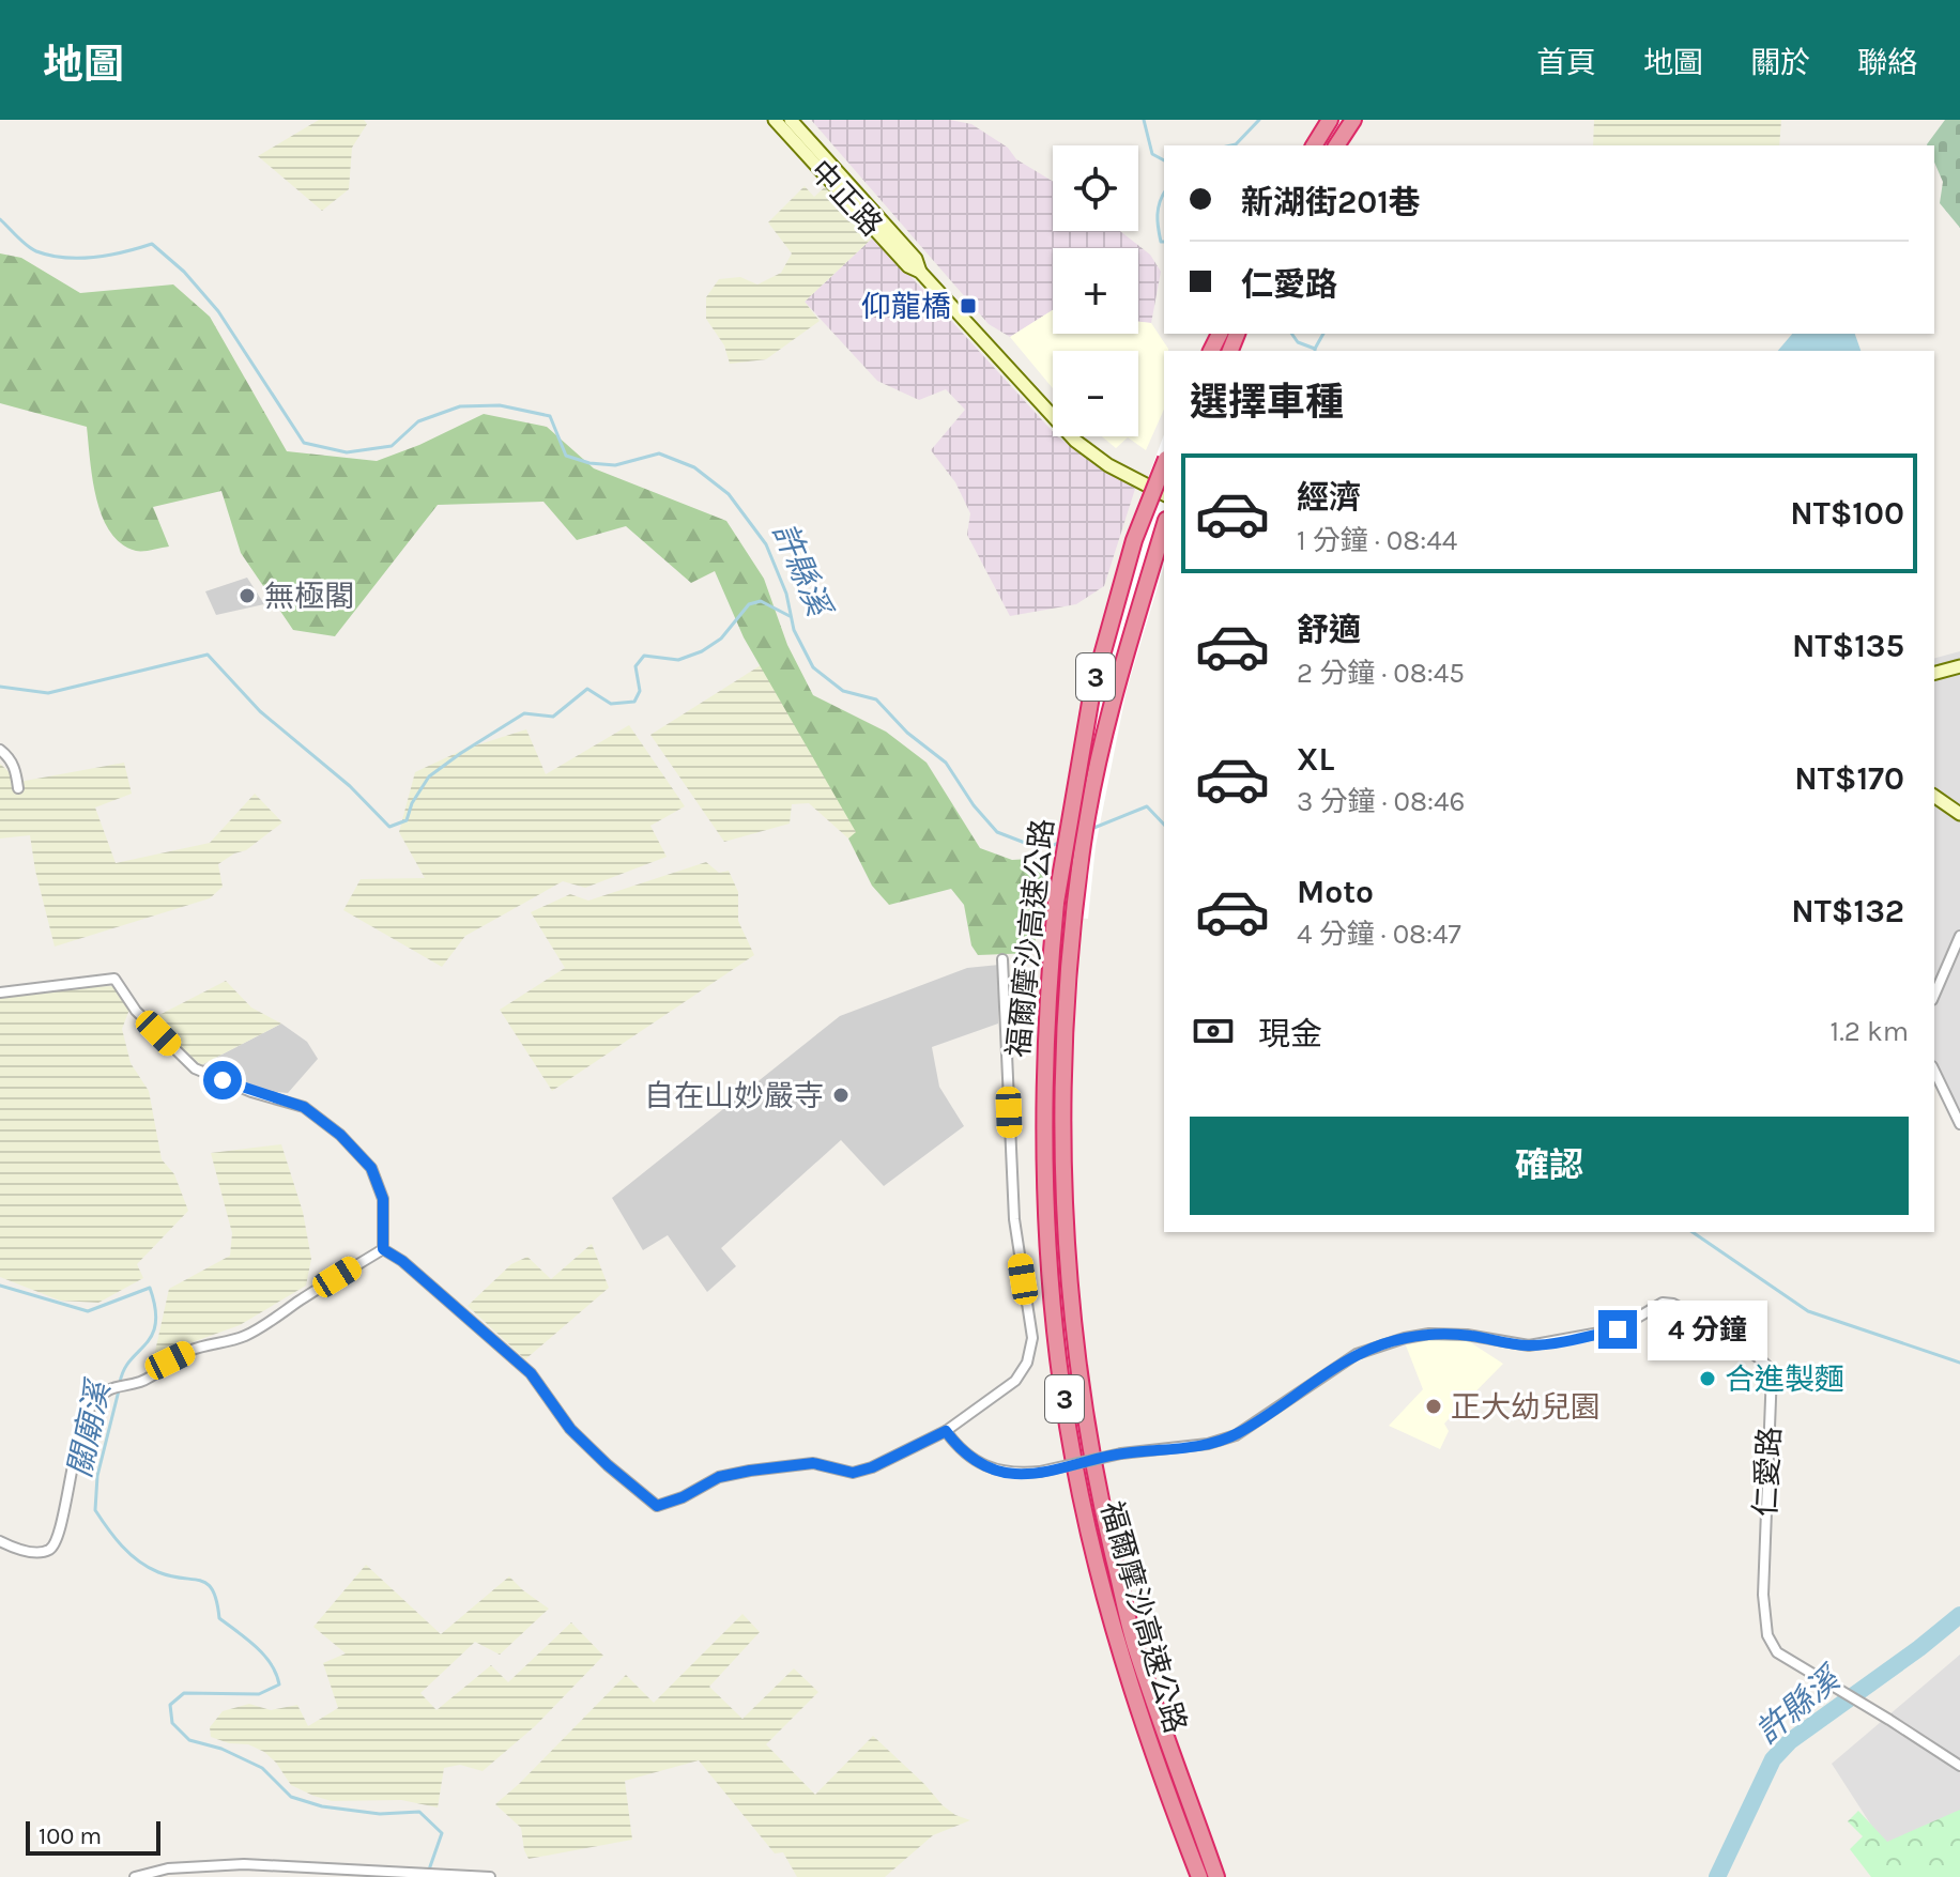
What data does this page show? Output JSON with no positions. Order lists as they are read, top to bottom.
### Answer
{
  "streets": {
    "highway": ["3", "福爾摩沙高速公路"],
    "main road": ["中正路"],
    "street": ["仁愛路"]
  },
  "water": ["許縣溪", "關廟溪"],
  "places": {
    "transit": ["仰龍橋"],
    "other": [
      "無極閣",
      "自在山妙嚴寺",
      "合進製麵",
      "正大幼兒園"
    ]
  },
  "scale_bar": "100 m",
  "page": {
    "header": "地圖",
    "nav": [
      "首頁",
      "地圖",
      "關於",
      "聯絡"
    ],
    "map_buttons": ["+", "−"],
    "banner": ["新湖街201巷", "仁愛路"],
    "heading": "選擇車種",
    "list": [
      {
        "name": "經濟",
        "note": "1 分鐘 · 08:44",
        "value": "NT$100"
      },
      {
        "name": "舒適",
        "note": "2 分鐘 · 08:45",
        "value": "NT$135"
      },
      {
        "name": "XL",
        "note": "3 分鐘 · 08:46",
        "value": "NT$170"
      },
      {
        "name": "Moto",
        "note": "4 分鐘 · 08:47",
        "value": "NT$132"
      }
    ],
    "pay": ["現金", "1.2 km"],
    "buttons": "確認",
    "bubble": "4 分鐘",
    "scale": "100 m"
  }
}
